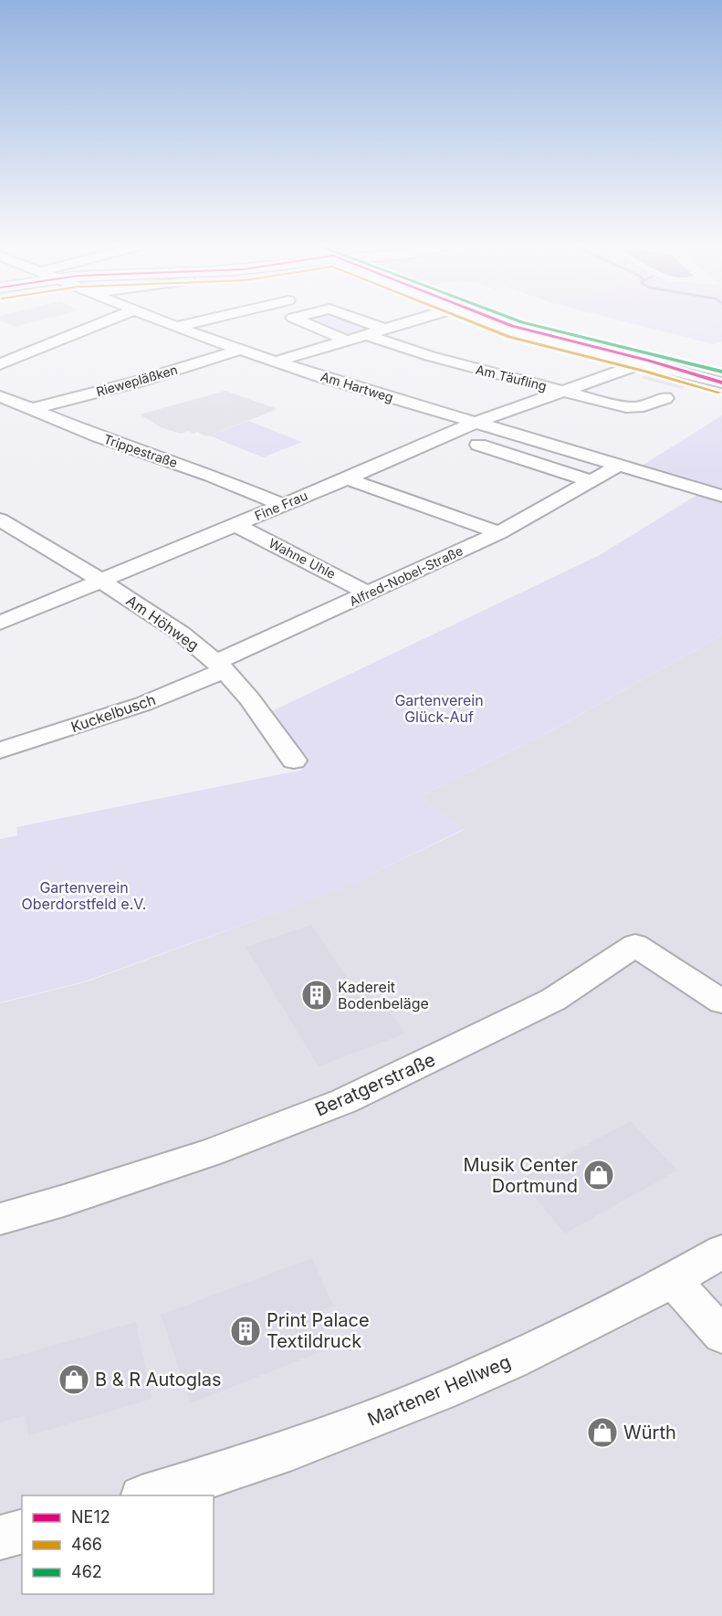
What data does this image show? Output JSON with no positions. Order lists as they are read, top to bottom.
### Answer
{
  "streets": {
    "street": [
      "Am Täufling",
      "Riewepläßken",
      "Am Hartweg",
      "Trippestraße",
      "Fine Frau",
      "Wahne Uhle",
      "Alfred-Nobel-Straße",
      "Am Höhweg",
      "Kuckelbusch",
      "Beratgerstraße",
      "Martener Hellweg"
    ]
  },
  "crossings": [
    ["Am Täufling", "Fine Frau"],
    ["Riewepläßken", "Am Hartweg"],
    ["Riewepläßken", "Trippestraße"],
    ["Am Hartweg", "Fine Frau"],
    ["Am Hartweg", "Alfred-Nobel-Straße"],
    ["Trippestraße", "Fine Frau"],
    ["Fine Frau", "Wahne Uhle"],
    ["Fine Frau", "Am Höhweg"],
    ["Wahne Uhle", "Alfred-Nobel-Straße"],
    ["Alfred-Nobel-Straße", "Am Höhweg"],
    ["Alfred-Nobel-Straße", "Kuckelbusch"],
    ["Am Höhweg", "Kuckelbusch"]
  ],
  "parks": ["Gartenverein Glück-Auf", "Gartenverein Oberdorstfeld e.V."],
  "places": {
    "building": ["Kadereit Bodenbeläge", "Print Palace Textildruck"],
    "shop": ["Musik Center Dortmund", "B & R Autoglas", "Würth"]
  },
  "lines": ["transit line NE12", "transit line 466", "transit line 462"],
  "legend": ["NE12", "466", "462"]
}
